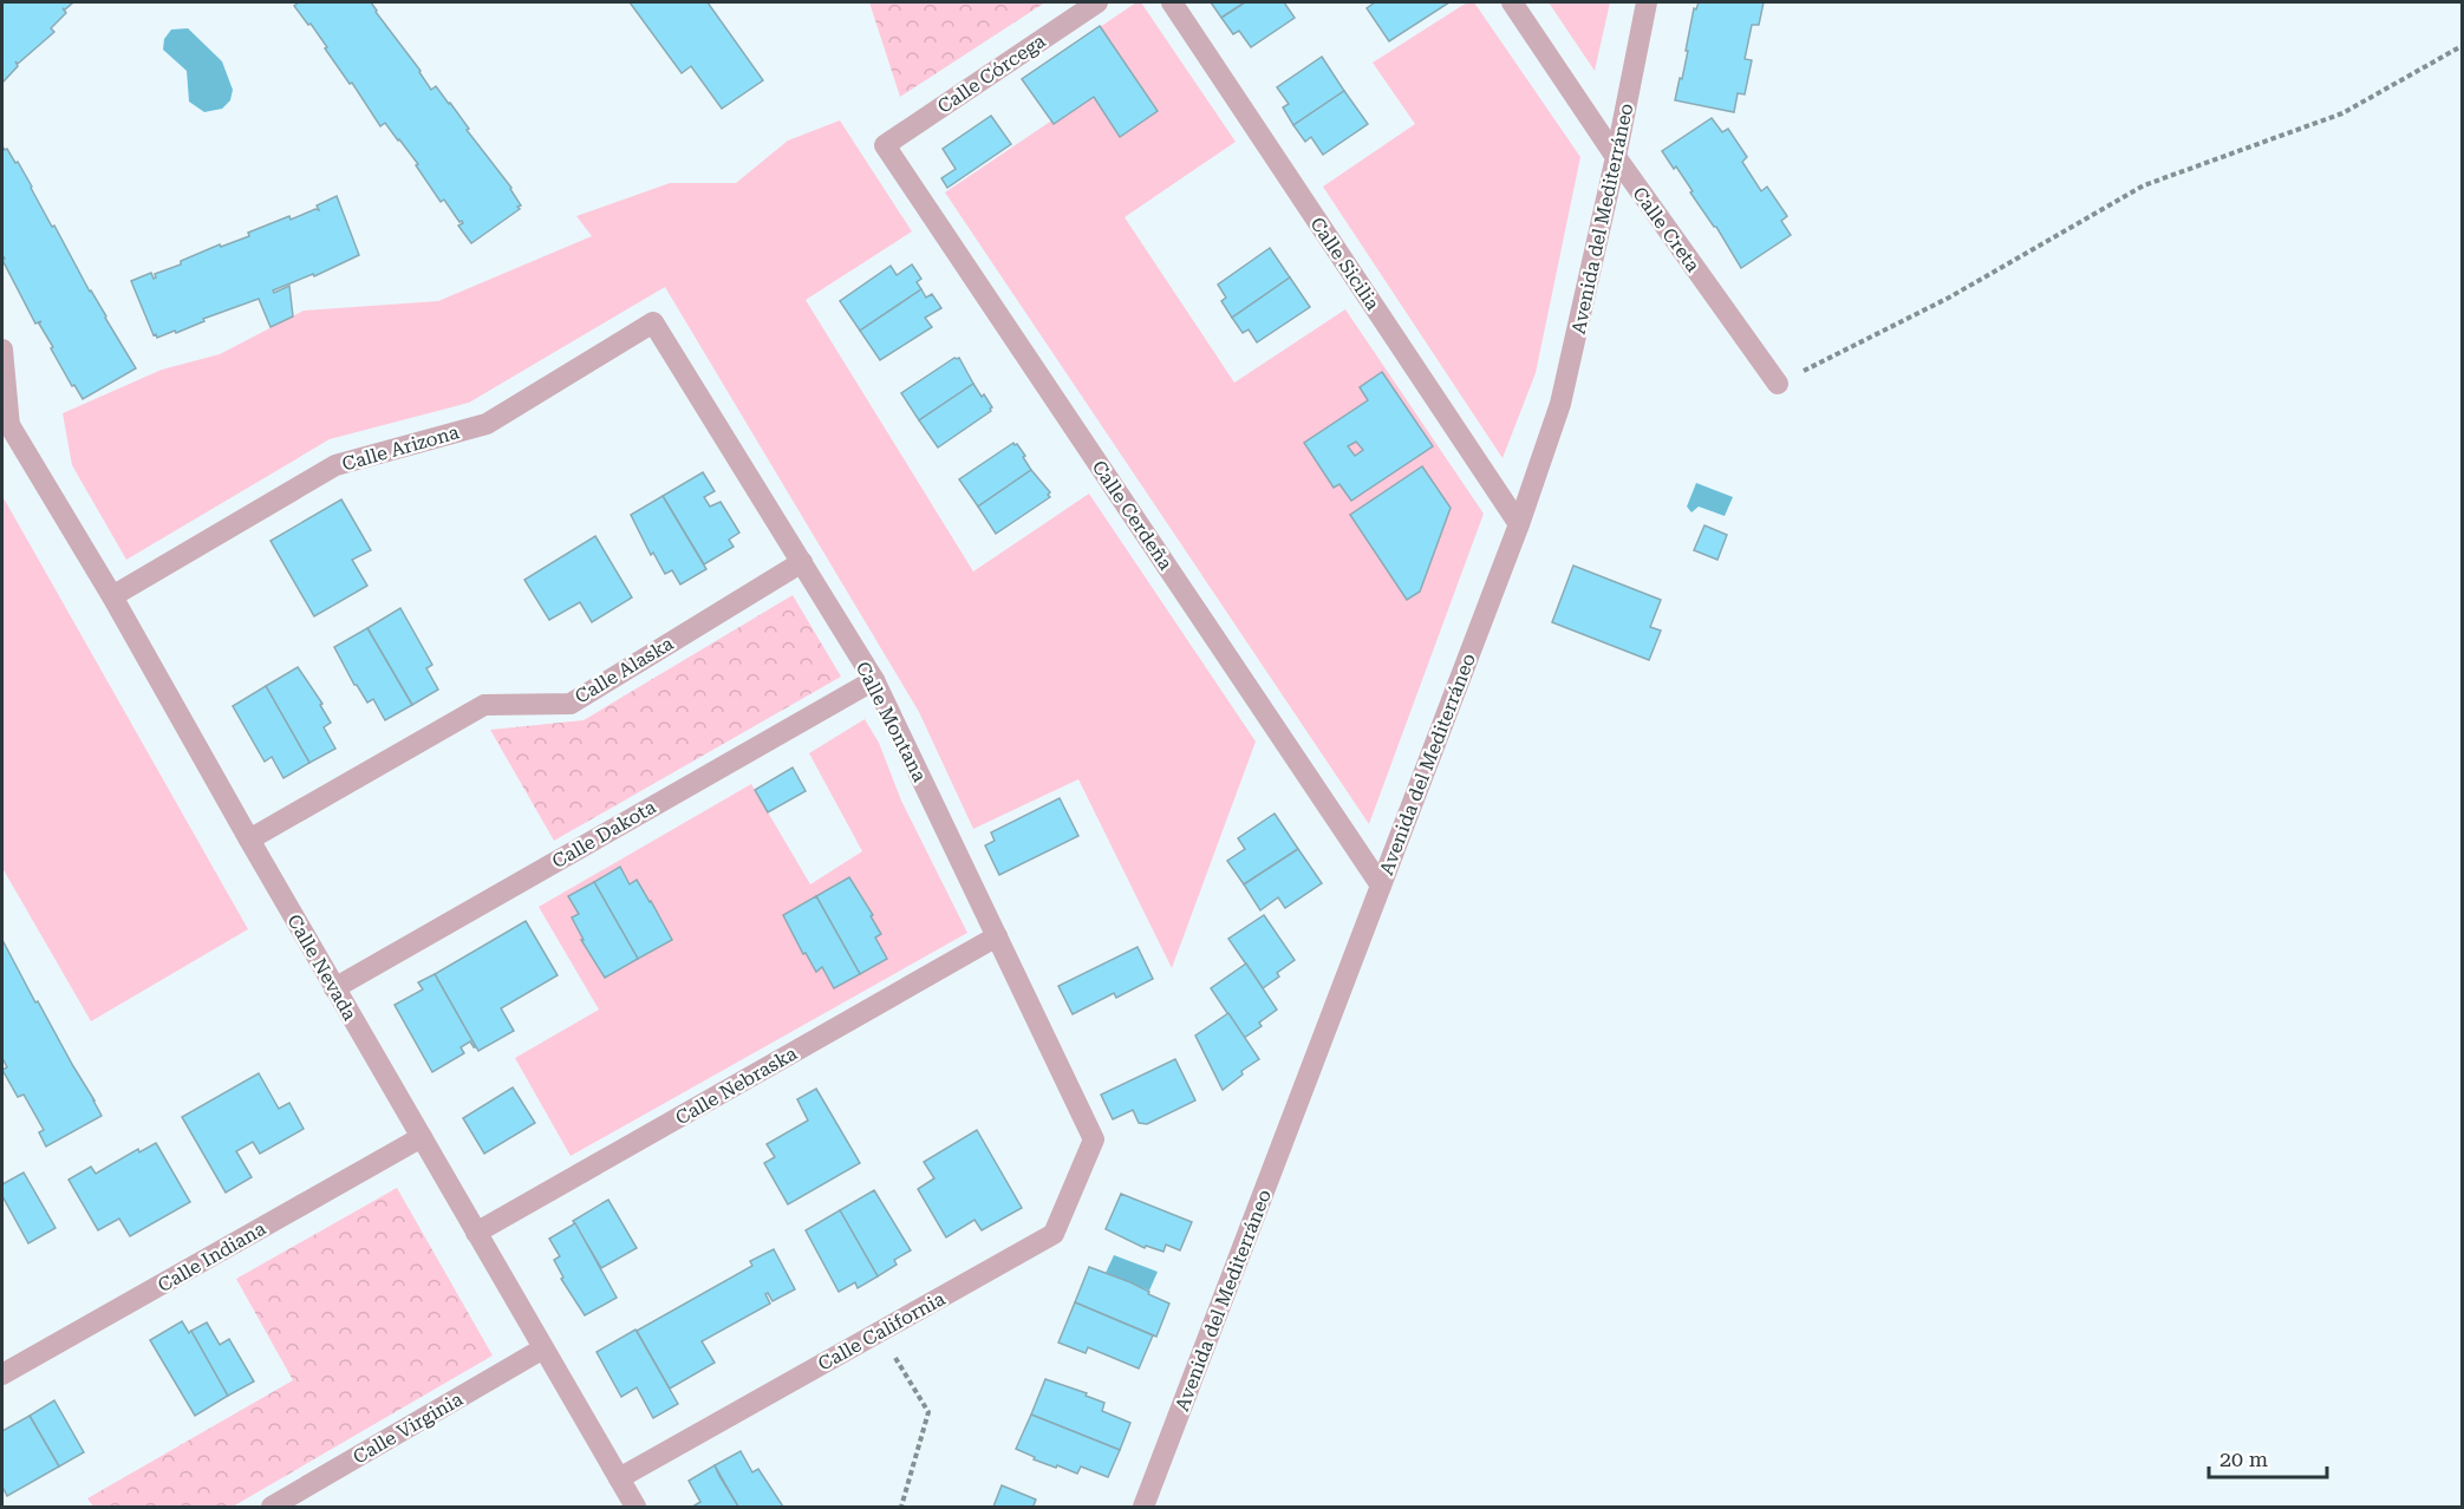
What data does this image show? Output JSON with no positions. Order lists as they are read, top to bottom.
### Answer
{
  "streets": {
    "street": [
      "Calle Córcega",
      "Avenida del Mediterráneo",
      "Calle Creta",
      "Calle Sicilia",
      "Calle Arizona",
      "Calle Cerdeña",
      "Calle Alaska",
      "Calle Montana",
      "Calle Dakota",
      "Calle Nevada",
      "Calle Nebraska",
      "Calle Indiana",
      "Calle California",
      "Calle Virginia"
    ]
  },
  "crossings": [
    ["Calle Córcega", "Calle Cerdeña"],
    ["Avenida del Mediterráneo", "Calle Creta"],
    ["Avenida del Mediterráneo", "Calle Sicilia"],
    ["Avenida del Mediterráneo", "Calle Cerdeña"],
    ["Calle Arizona", "Calle Montana"],
    ["Calle Arizona", "Calle Nevada"],
    ["Calle Alaska", "Calle Montana"],
    ["Calle Alaska", "Calle Nevada"],
    ["Calle Montana", "Calle Dakota"],
    ["Calle Montana", "Calle Nebraska"],
    ["Calle Montana", "Calle California"],
    ["Calle Dakota", "Calle Nevada"],
    ["Calle Nevada", "Calle Nebraska"],
    ["Calle Nevada", "Calle Indiana"],
    ["Calle Nevada", "Calle California"],
    ["Calle Nevada", "Calle Virginia"]
  ],
  "scale_bar": "20 m"
}
